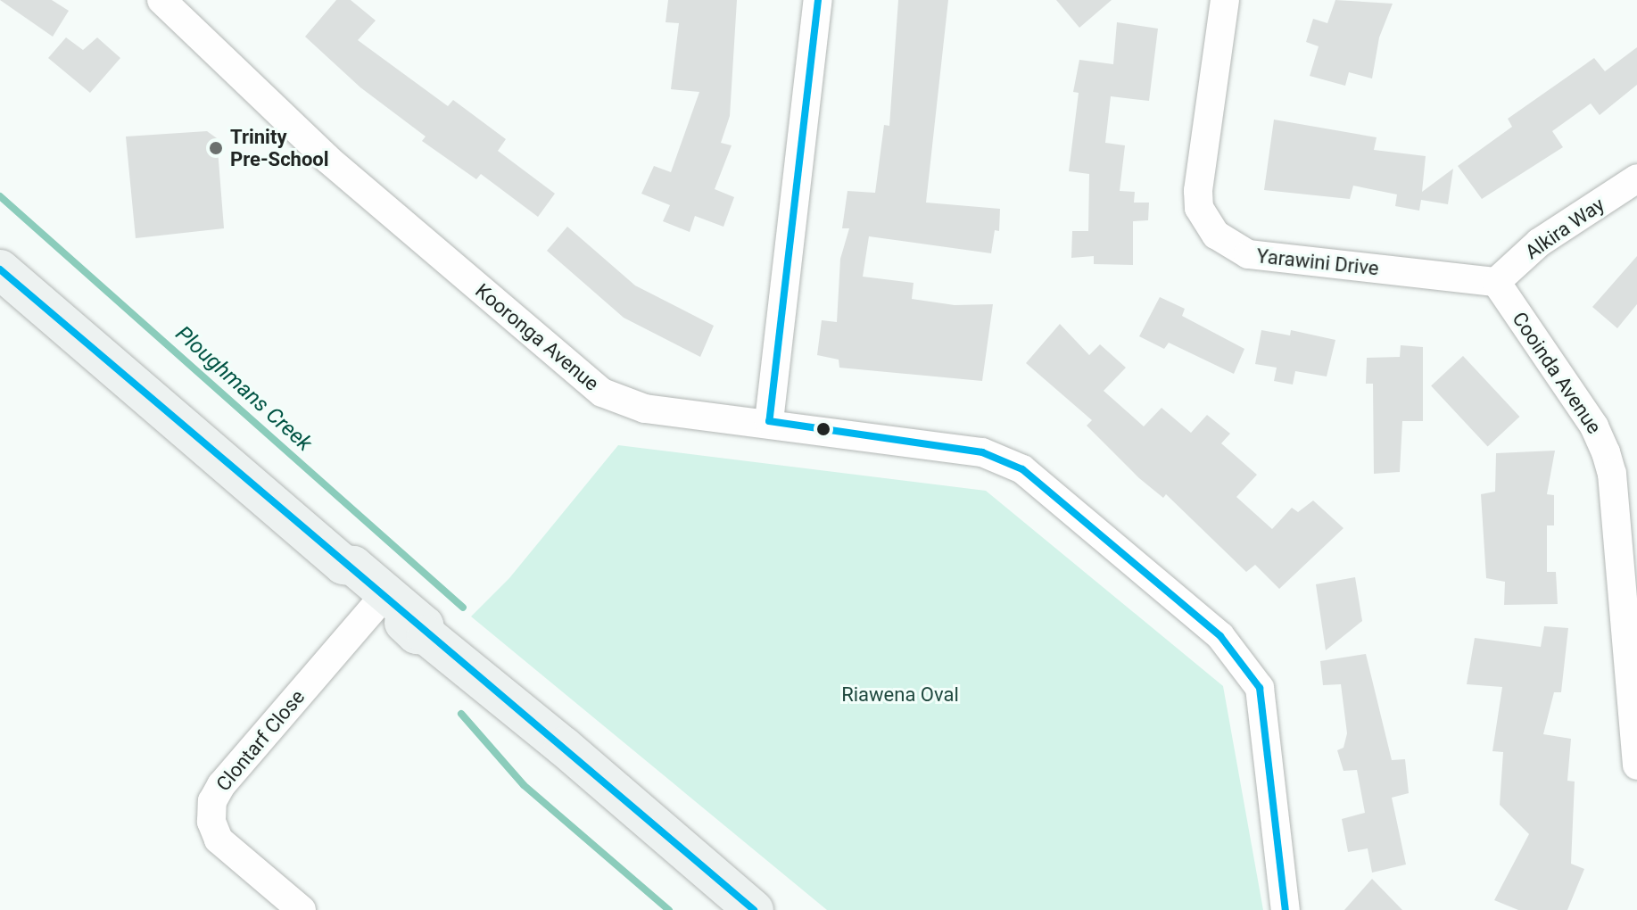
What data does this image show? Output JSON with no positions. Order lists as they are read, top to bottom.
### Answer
{
  "streets": {
    "street": [
      "Alkira Way",
      "Yarawini Drive",
      "Kooronga Avenue",
      "Cooinda Avenue",
      "Clontarf Close"
    ]
  },
  "crossings": [
    ["Alkira Way", "Yarawini Drive"],
    ["Alkira Way", "Cooinda Avenue"],
    ["Yarawini Drive", "Cooinda Avenue"]
  ],
  "water": ["Ploughmans Creek"],
  "parks": ["Riawena Oval"],
  "places": ["Trinity Pre-School"]
}
